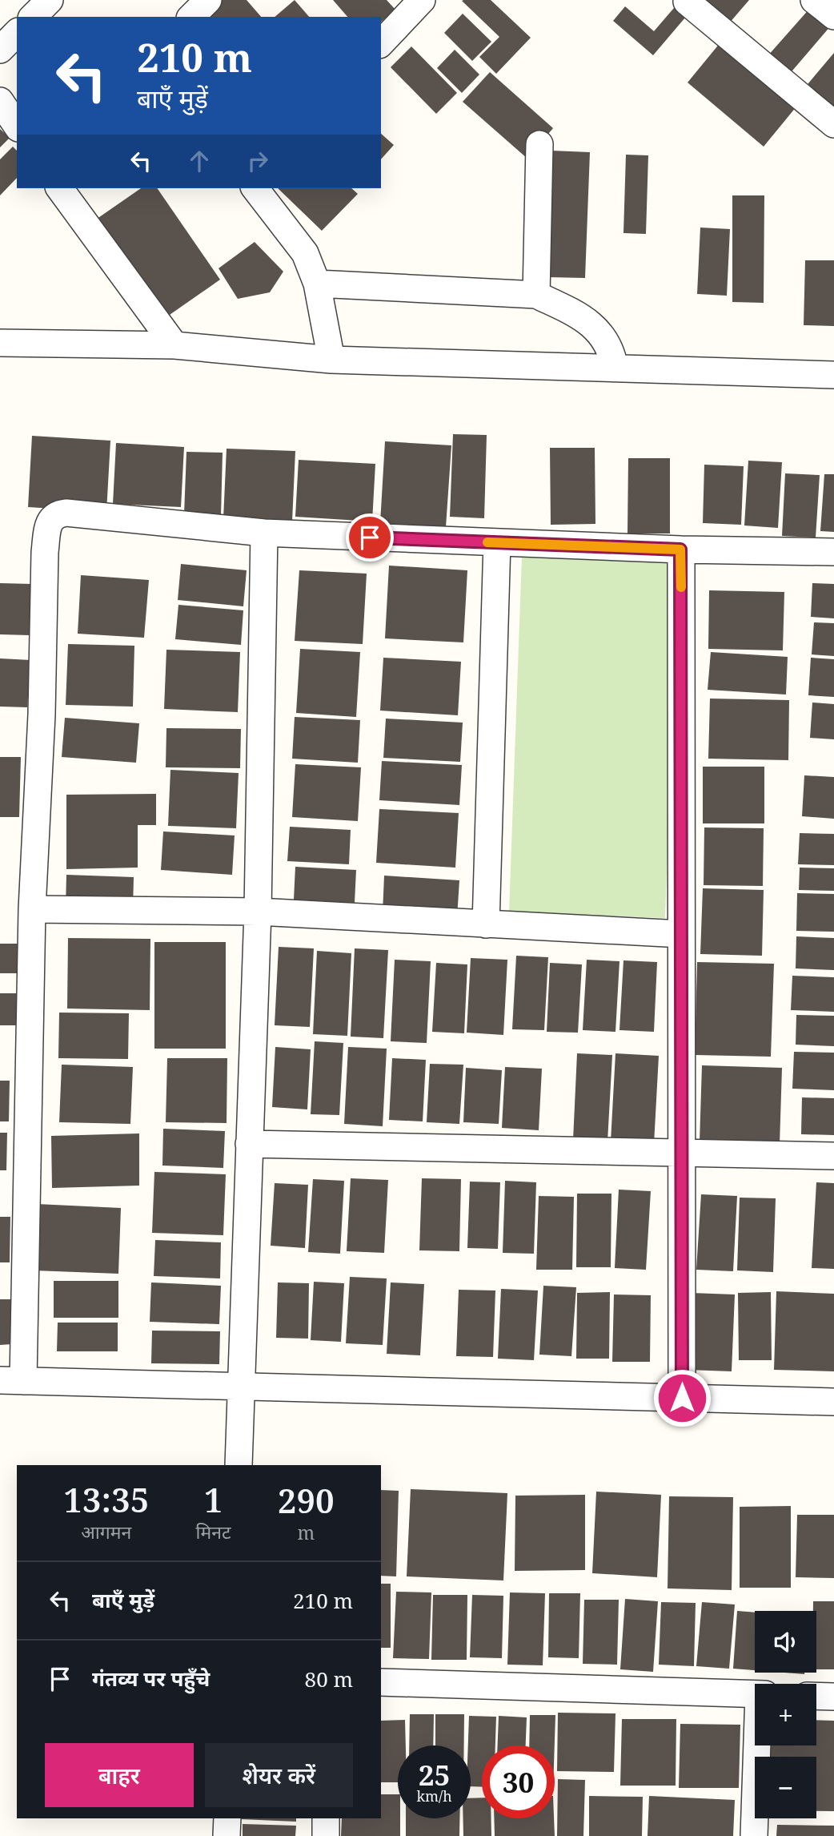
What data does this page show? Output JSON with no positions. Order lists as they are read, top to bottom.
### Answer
{
  "page": {
    "turn": ["210 m", "बाएँ मुड़ें"],
    "eta": [
      "13:35",
      "आगमन",
      "1",
      "मिनट",
      "290",
      "m"
    ],
    "list": [
      {
        "name": "बाएँ मुड़ें",
        "value": "210 m"
      },
      {
        "name": "गंतव्य पर पहुँचे",
        "value": "80 m"
      }
    ],
    "map_buttons": ["+", "−"],
    "buttons": ["बाहर", "शेयर करें"],
    "speed": "25 km/h",
    "limit": "30"
  }
}
